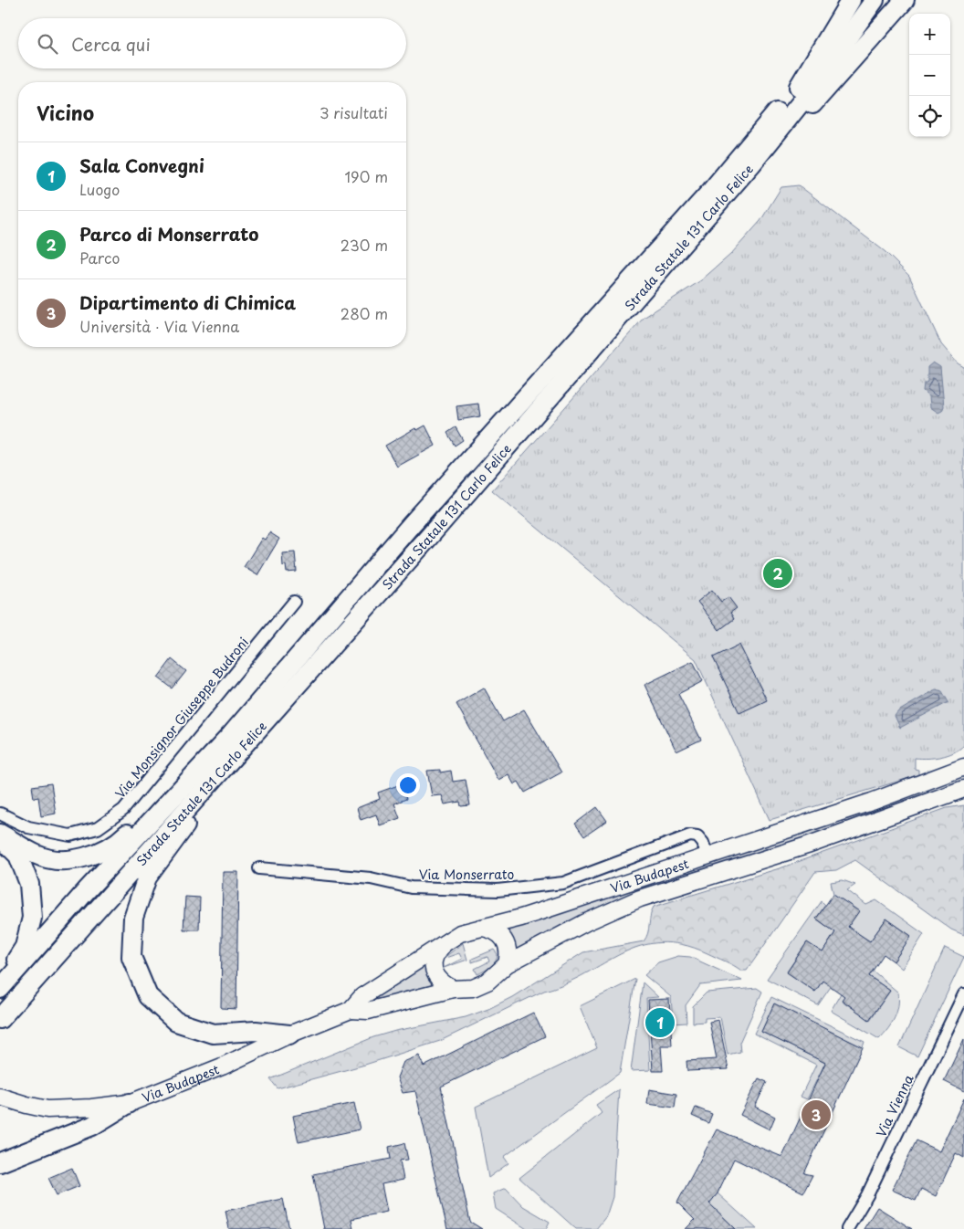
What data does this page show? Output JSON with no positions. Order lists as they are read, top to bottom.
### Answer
{
  "streets": {
    "highway": ["Strada Statale 131 Carlo Felice"],
    "main road": ["Via Budapest"],
    "street": ["Via Monsignor Giuseppe Budroni", "Via Monserrato", "Via Vienna"]
  },
  "crossings": [
    ["Via Monserrato", "Via Budapest"]
  ],
  "page": {
    "map_buttons": ["+", "−"],
    "search": "Cerca qui",
    "heading": ["Vicino", "3 risultati"],
    "list": [
      {
        "mark": "1",
        "name": "Sala Convegni",
        "note": "Luogo",
        "value": "190 m"
      },
      {
        "mark": "2",
        "name": "Parco di Monserrato",
        "note": "Parco",
        "value": "230 m"
      },
      {
        "mark": "3",
        "name": "Dipartimento di Chimica",
        "note": "Università · Via Vienna",
        "value": "280 m"
      }
    ],
    "pins": ["2", "1", "3"]
  }
}
